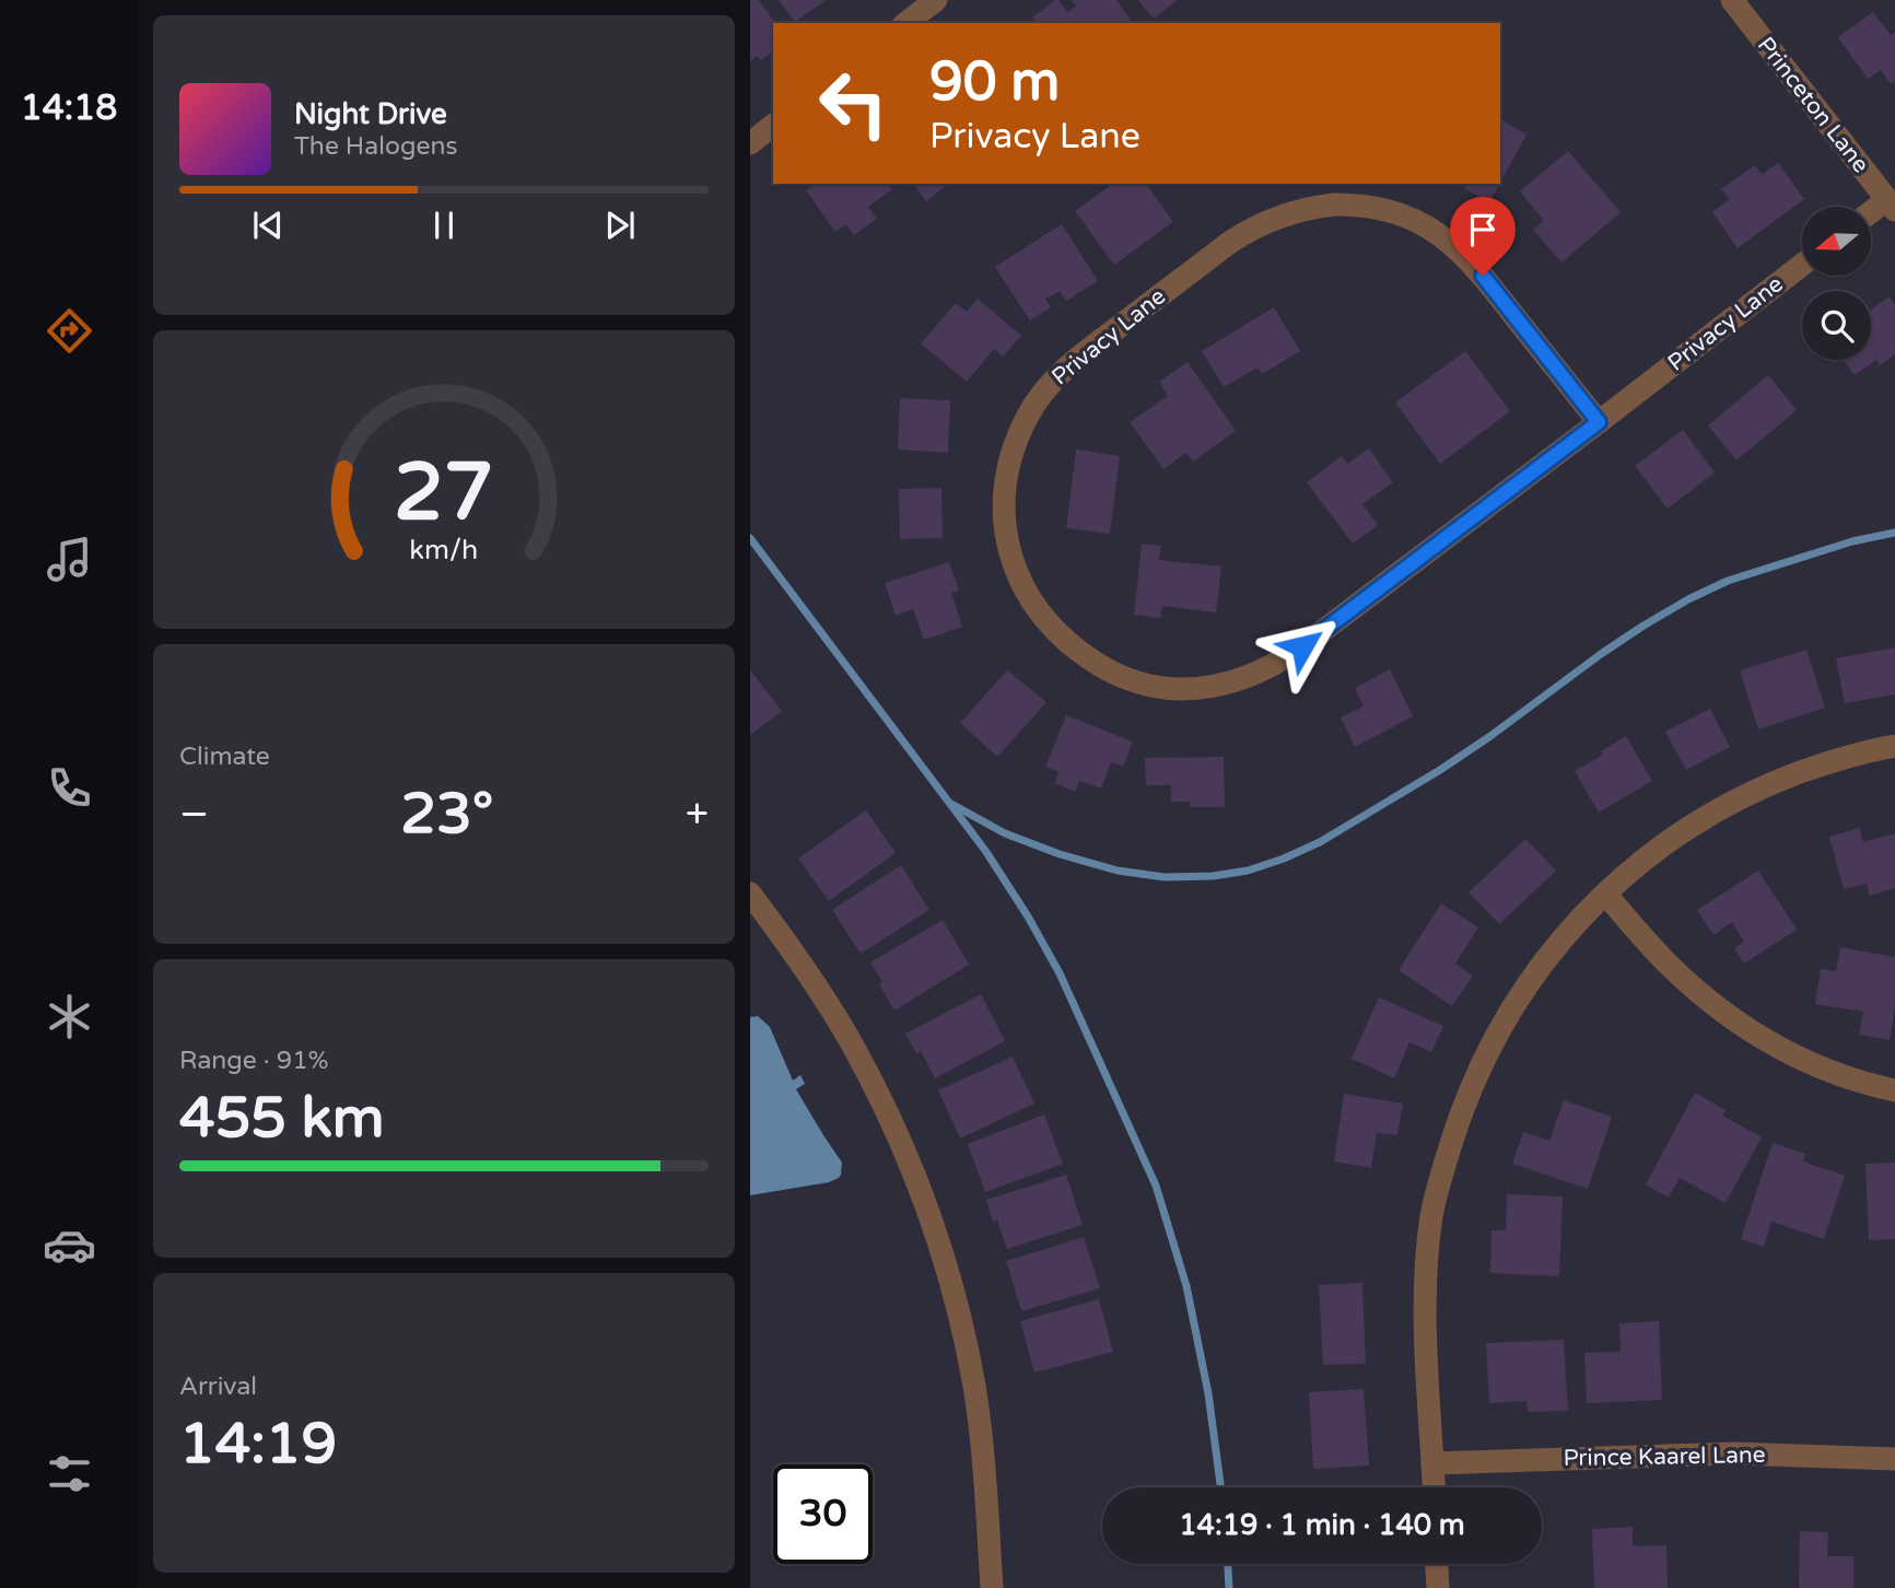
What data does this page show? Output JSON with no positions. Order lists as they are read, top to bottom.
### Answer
{
  "streets": {
    "street": ["Princeton Lane", "Privacy Lane", "Prince Kaarel Lane"]
  },
  "north": "left",
  "page": {
    "tabs": "14:18",
    "turn": ["90 m", "Privacy Lane"],
    "song": ["Night Drive", "The Halogens"],
    "tile": [
      "Climate",
      ["Range · 91%", "455 km"],
      ["Arrival", "14:19"]
    ],
    "heat": ["−", "23°", "+"],
    "limit": "30",
    "trip": "14:19 · 1 min · 140 m",
    "gauge": ["27", "km/h"]
  }
}
